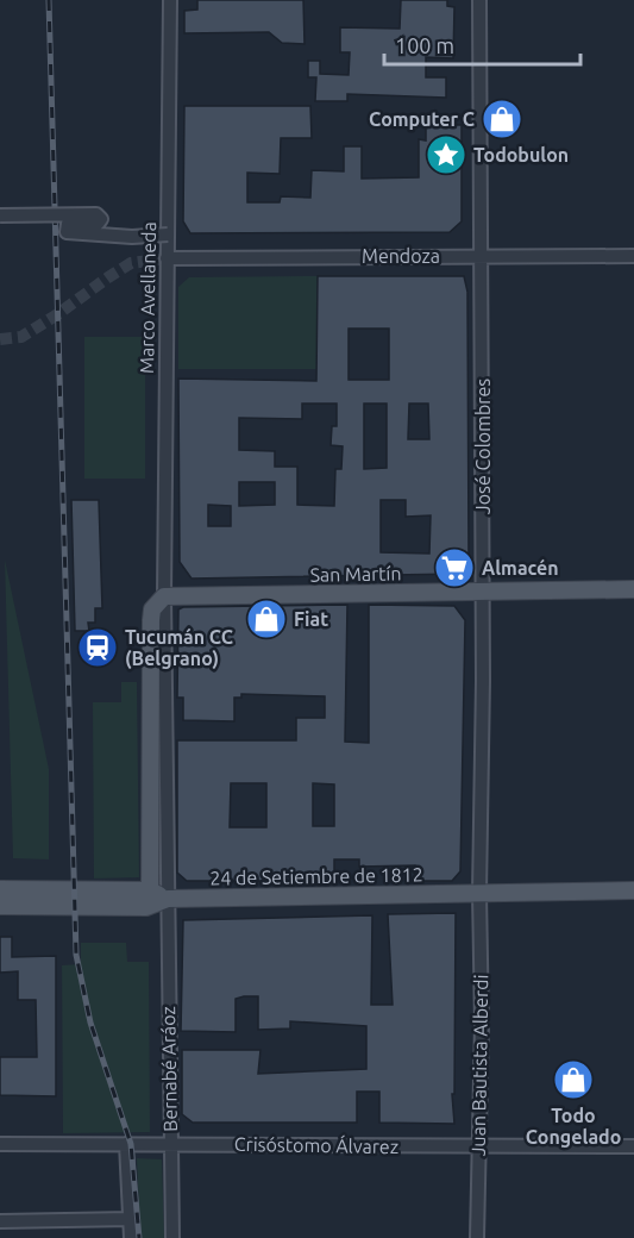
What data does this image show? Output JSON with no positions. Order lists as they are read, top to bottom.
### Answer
{
  "streets": {
    "main road": ["Marco Avellaneda", "San Martín", "24 de Setiembre de 1812"],
    "street": [
      "Mendoza",
      "José Colombres",
      "Juan Bautista Alberdi",
      "Bernabé Aráoz",
      "Crisóstomo Álvarez"
    ]
  },
  "crossings": [
    ["Mendoza", "Marco Avellaneda"],
    ["Mendoza", "José Colombres"],
    ["Marco Avellaneda", "San Martín"],
    ["Marco Avellaneda", "24 de Setiembre de 1812"],
    ["Marco Avellaneda", "Bernabé Aráoz"],
    ["José Colombres", "San Martín"],
    ["José Colombres", "24 de Setiembre de 1812"],
    ["José Colombres", "Juan Bautista Alberdi"],
    ["24 de Setiembre de 1812", "Juan Bautista Alberdi"],
    ["24 de Setiembre de 1812", "Bernabé Aráoz"],
    ["Juan Bautista Alberdi", "Crisóstomo Álvarez"],
    ["Bernabé Aráoz", "Crisóstomo Álvarez"]
  ],
  "places": {
    "shop": ["Computer C", "Fiat", "Todo Congelado"],
    "place": ["Todobulon"],
    "supermarket": ["Almacén"],
    "station": ["Tucumán CC (Belgrano)"]
  },
  "scale_bar": "100 m"
}
